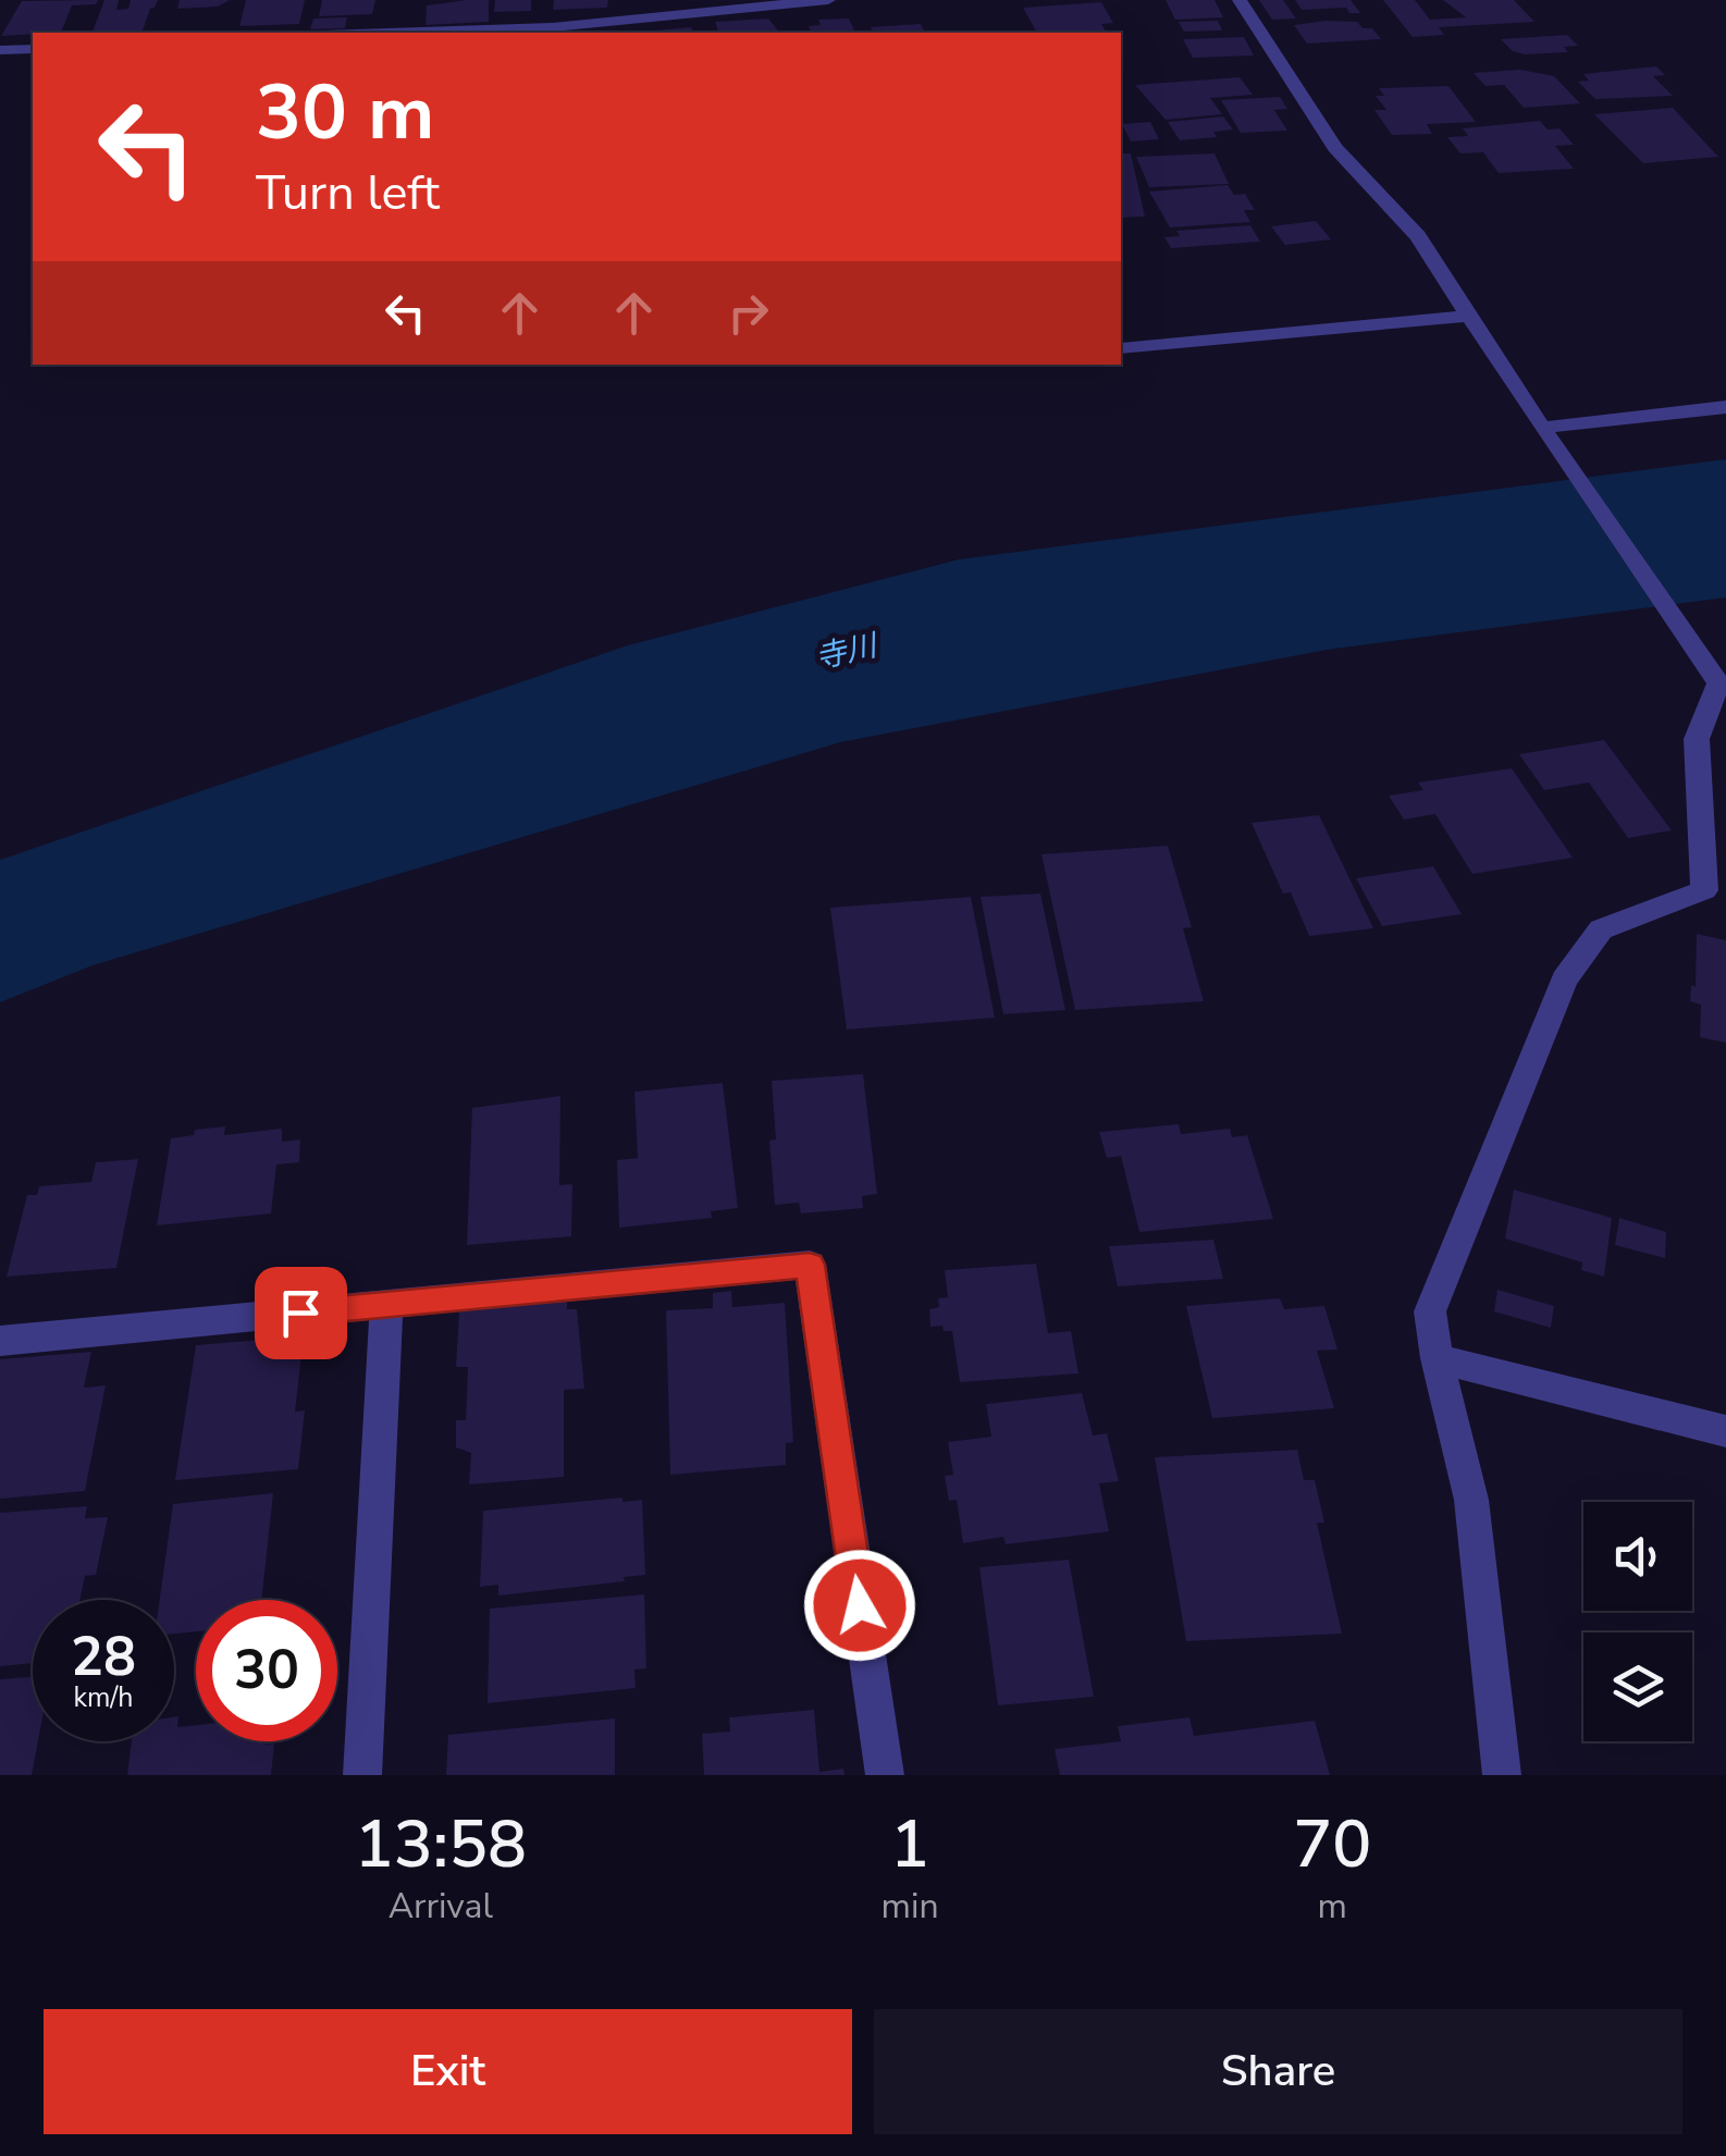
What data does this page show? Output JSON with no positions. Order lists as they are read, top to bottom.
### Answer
{
  "water": ["寺川"],
  "page": {
    "turn": ["30 m", "Turn left"],
    "speed": "28 km/h",
    "limit": "30",
    "eta": [
      "13:58",
      "Arrival",
      "1",
      "min",
      "70",
      "m"
    ],
    "buttons": ["Exit", "Share"]
  }
}
